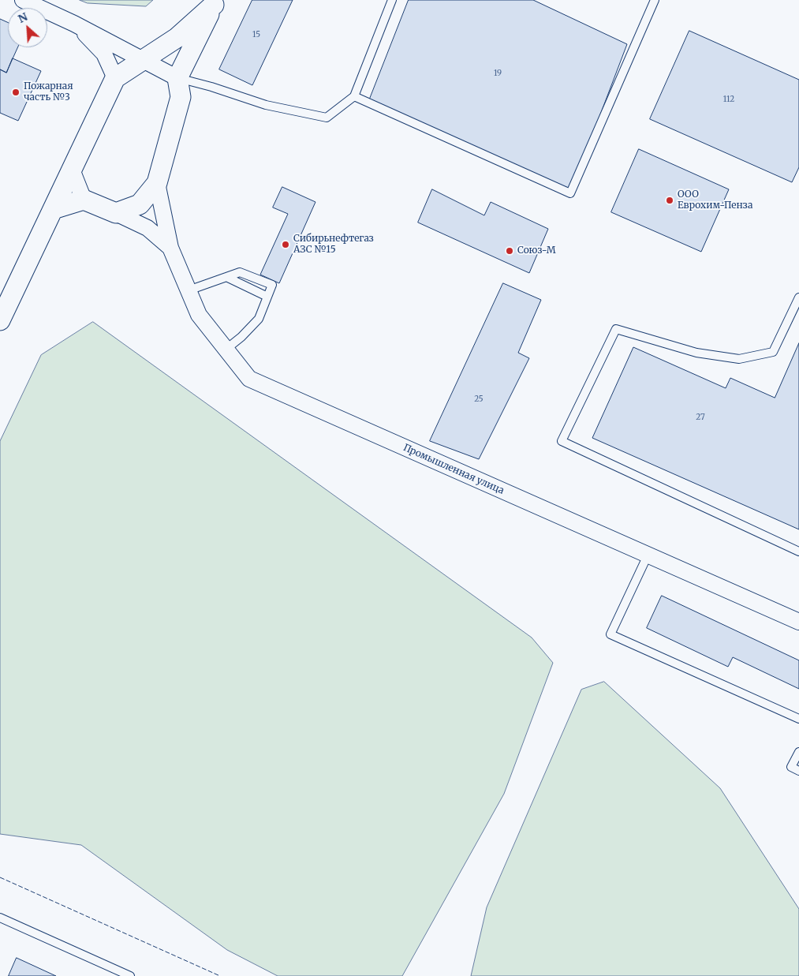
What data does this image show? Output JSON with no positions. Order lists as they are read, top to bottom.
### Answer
{
  "streets": {
    "street": ["Промышленная улица"]
  },
  "places": [
    "Пожарная часть №3",
    "ООО Еврохим-Пенза",
    "Сибирьнефтегаз АЗС №15",
    "Союз-М"
  ],
  "house_numbers": [
    "15",
    "19",
    "112",
    "25",
    "27"
  ],
  "north": "top left"
}
